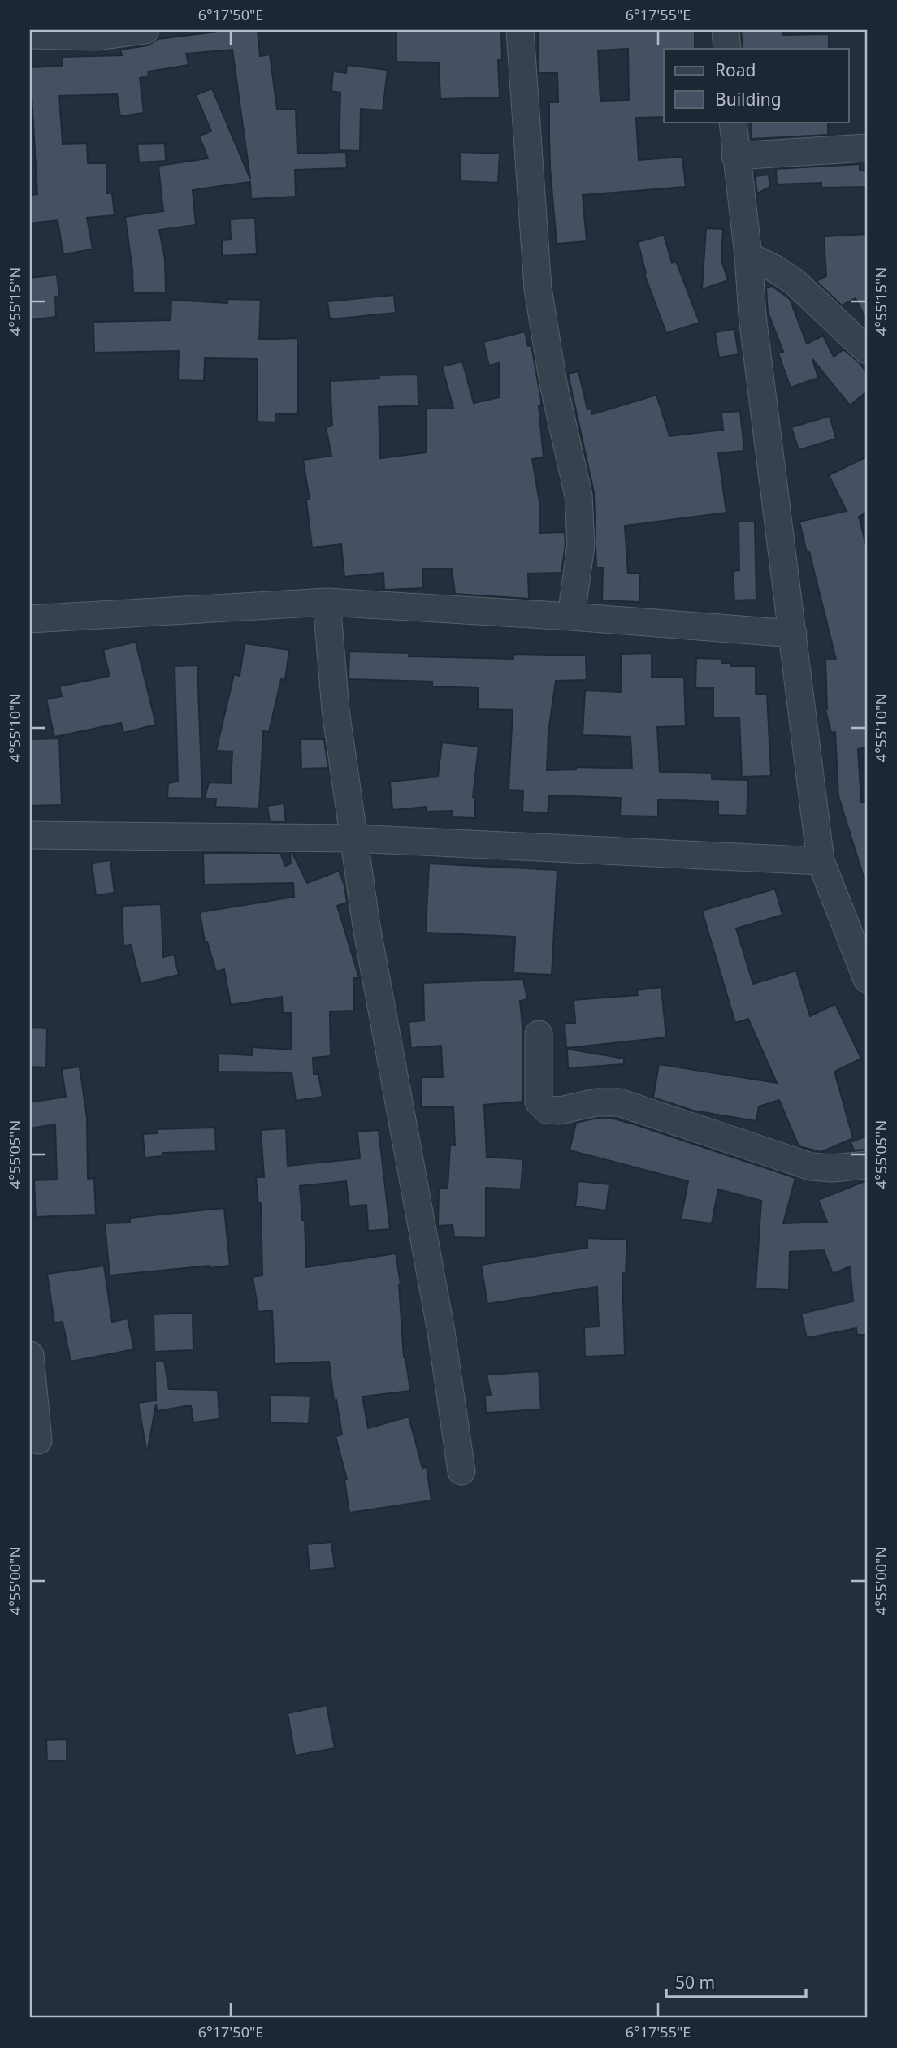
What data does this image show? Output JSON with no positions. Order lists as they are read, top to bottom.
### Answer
{
  "legend": ["Road", "Building"],
  "scale_bar": "50 m",
  "coordinates": [
    "6°17'50\"E",
    "6°17'55\"E",
    "4°55'15\"N",
    "4°55'10\"N",
    "4°55'05\"N",
    "4°55'00\"N"
  ]
}
